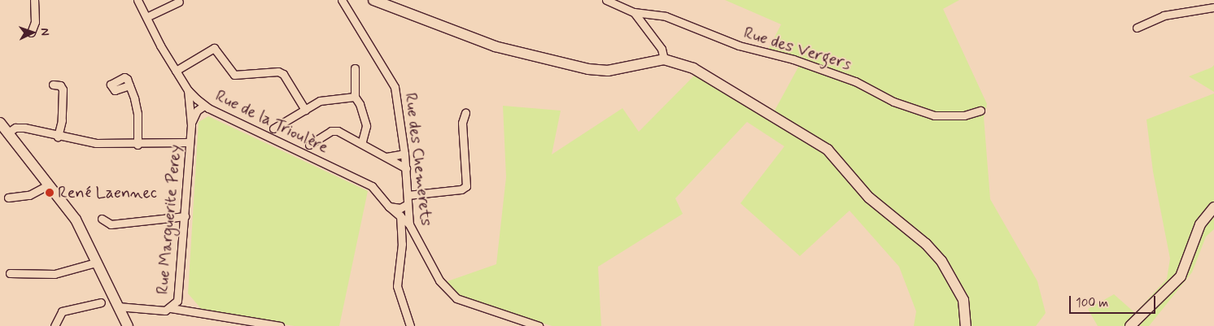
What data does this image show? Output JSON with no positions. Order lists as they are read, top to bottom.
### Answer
{
  "streets": {
    "street": [
      "Rue des Vergers",
      "Rue de la Trioulère",
      "Rue des Chemerets",
      "Rue Marguerite Perey"
    ]
  },
  "crossings": [
    ["Rue de la Trioulère", "Rue des Chemerets"],
    ["Rue de la Trioulère", "Rue Marguerite Perey"]
  ],
  "places": ["René Laennec"],
  "scale_bar": "100 m",
  "north": "right"
}
